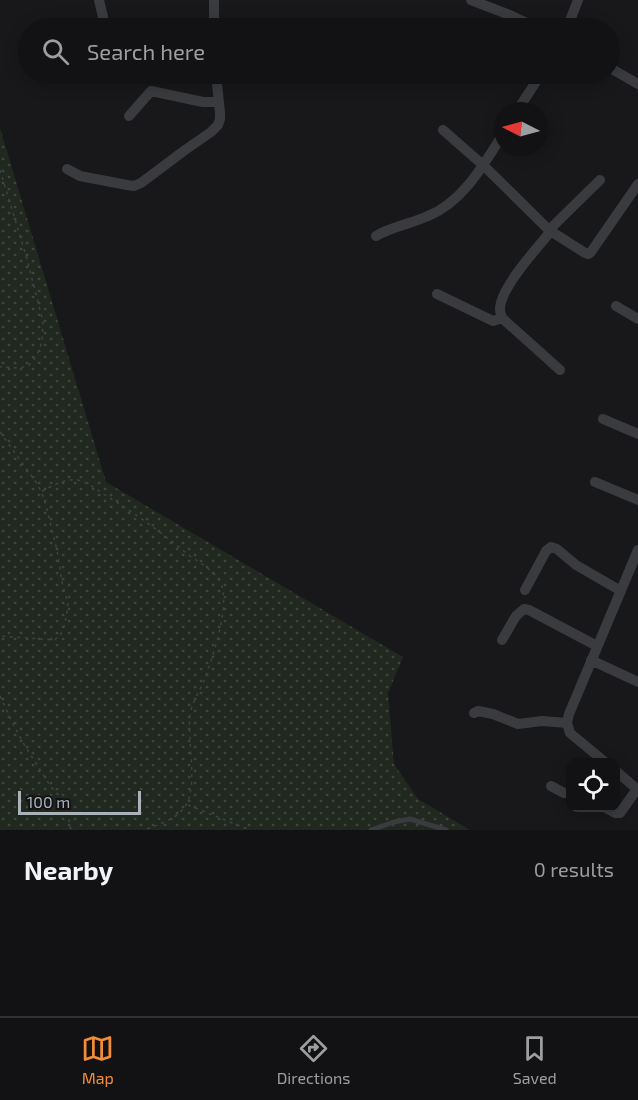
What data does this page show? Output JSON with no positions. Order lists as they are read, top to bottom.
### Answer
{
  "scale_bar": "100 m",
  "north": "left",
  "page": {
    "search": "Search here",
    "scale": "100 m",
    "heading": ["Nearby", "0 results"],
    "nav": ["Map", "Directions", "Saved"]
  }
}
